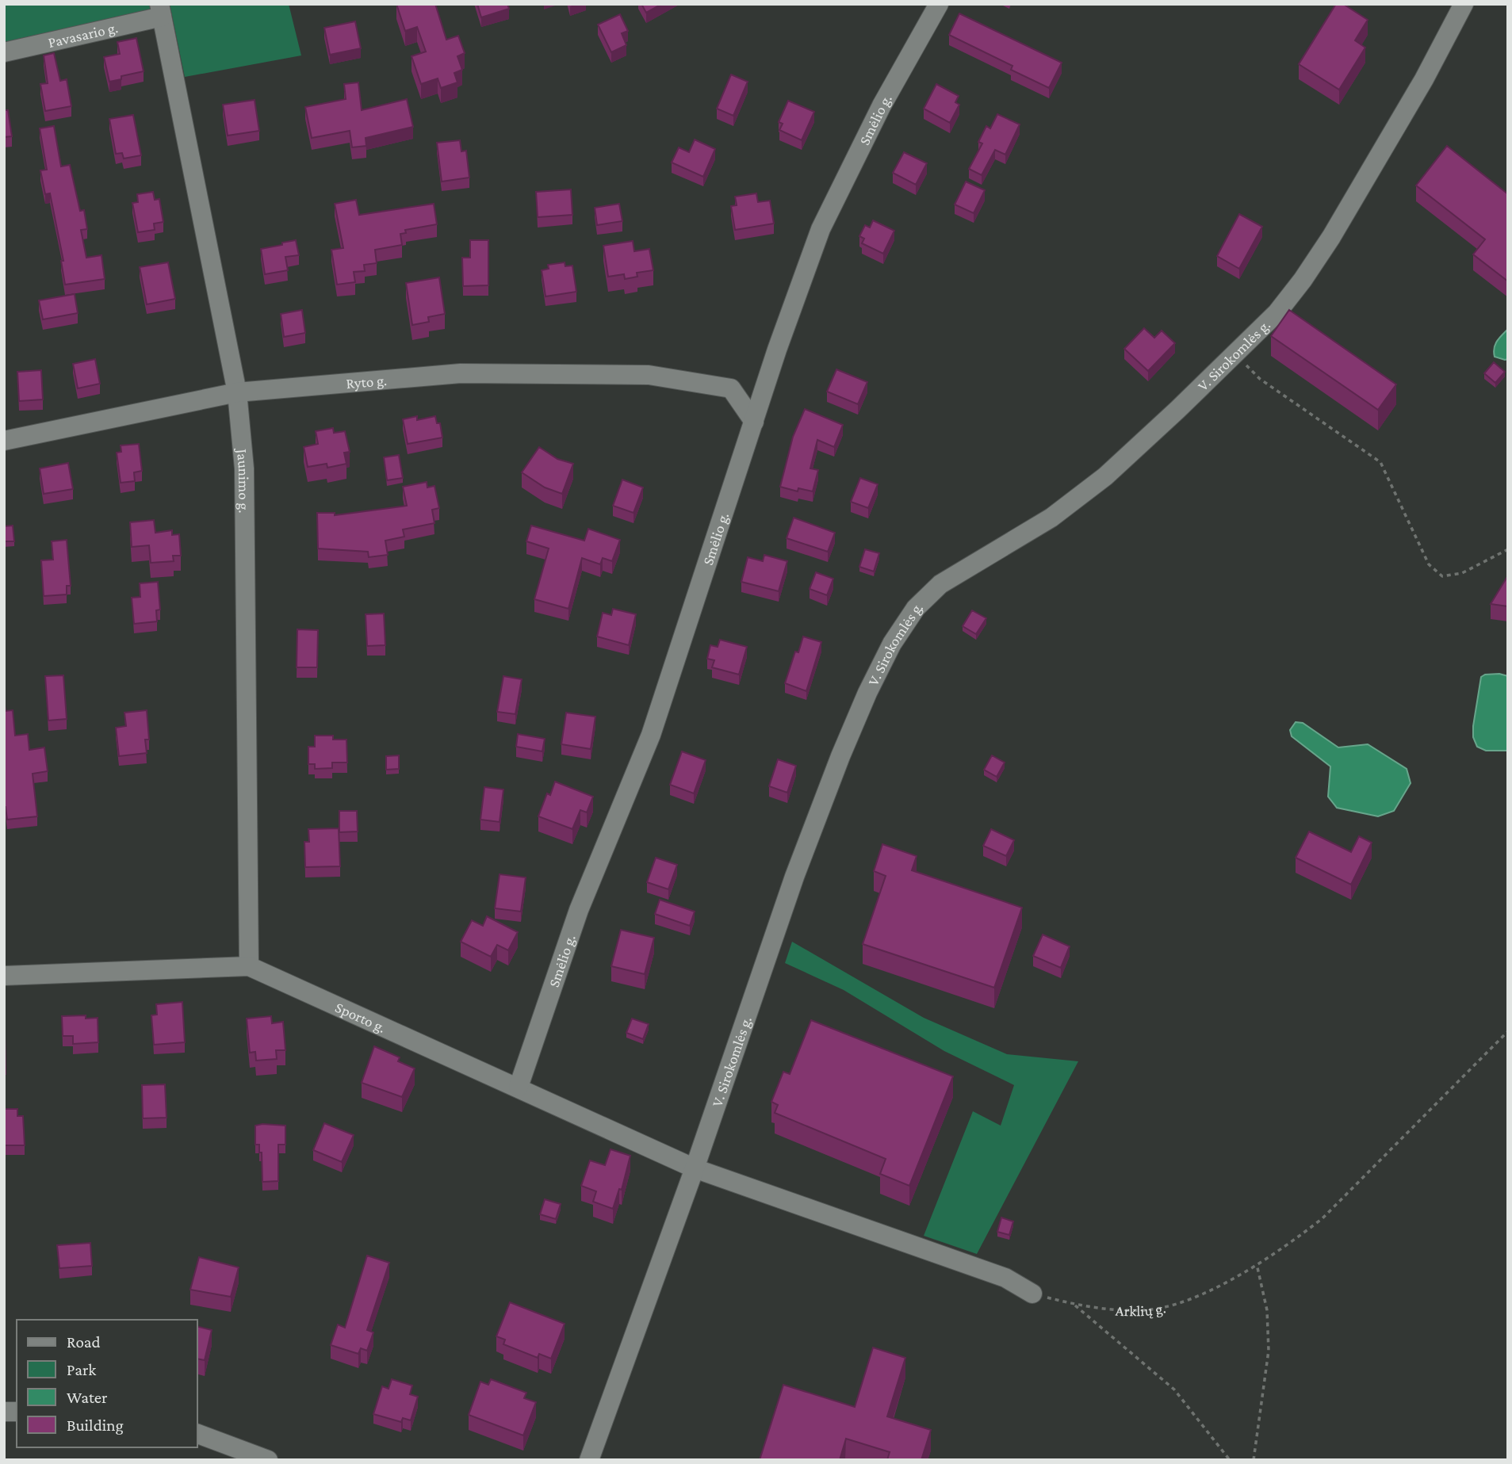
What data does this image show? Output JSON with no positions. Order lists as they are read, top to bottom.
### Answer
{
  "streets": {
    "street": [
      "Pavasario g.",
      "Smėlio g.",
      "V. Sirokomlės g.",
      "Ryto g.",
      "Jaunimo g.",
      "Sporto g."
    ],
    "path": ["Arklių g."]
  },
  "crossings": [
    ["Pavasario g.", "Jaunimo g."],
    ["Smėlio g.", "Ryto g."],
    ["Smėlio g.", "Sporto g."],
    ["V. Sirokomlės g.", "Sporto g."],
    ["Ryto g.", "Jaunimo g."],
    ["Jaunimo g.", "Sporto g."]
  ],
  "legend": [
    "Road",
    "Park",
    "Water",
    "Building"
  ]
}
